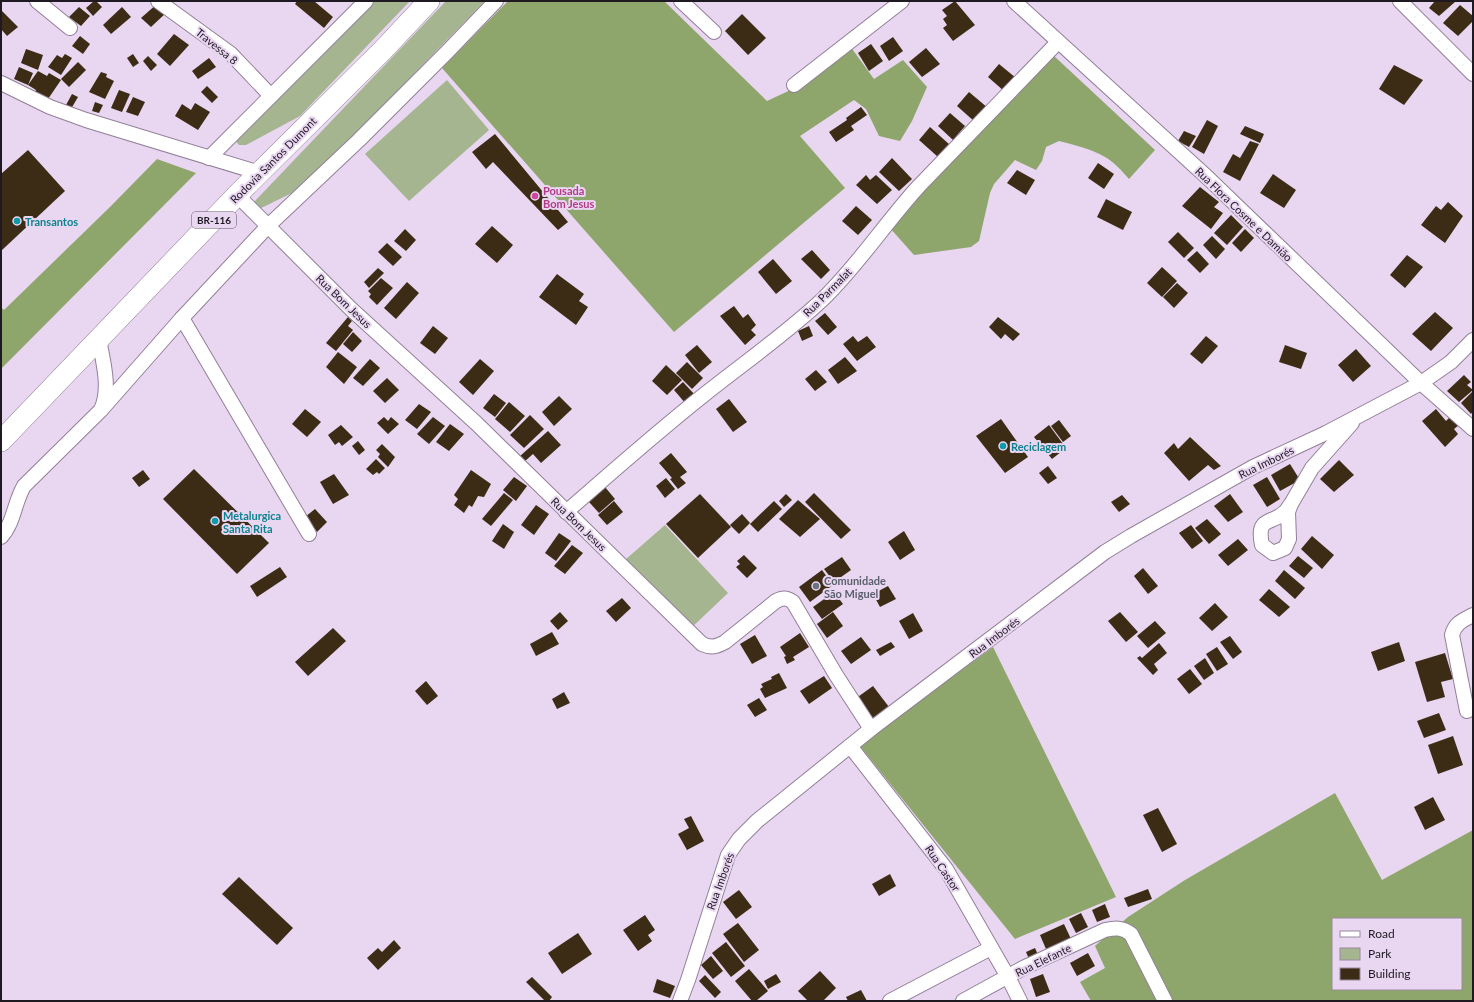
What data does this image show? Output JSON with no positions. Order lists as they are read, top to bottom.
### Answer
{
  "streets": {
    "highway": ["Rodovia Santos Dumont", "BR-116"],
    "street": [
      "Travessa 8",
      "Rua Flora Cosme e Damião",
      "Rua Parmalat",
      "Rua Bom Jesus",
      "Rua Imborés",
      "Rua Castor",
      "Rua Elefante"
    ]
  },
  "crossings": [
    ["Rodovia Santos Dumont", "Rua Bom Jesus"],
    ["Rua Flora Cosme e Damião", "Rua Parmalat"],
    ["Rua Flora Cosme e Damião", "Rua Imborés"],
    ["Rua Parmalat", "Rua Bom Jesus"],
    ["Rua Bom Jesus", "Rua Imborés"],
    ["Rua Imborés", "Rua Castor"],
    ["Rua Castor", "Rua Elefante"]
  ],
  "places": [
    "Pousada Bom Jesus",
    "Transantos",
    "Reciclagem",
    "Metalurgica Santa Rita",
    "Comunidade São Miguel"
  ],
  "legend": ["Road", "Park", "Building"]
}
